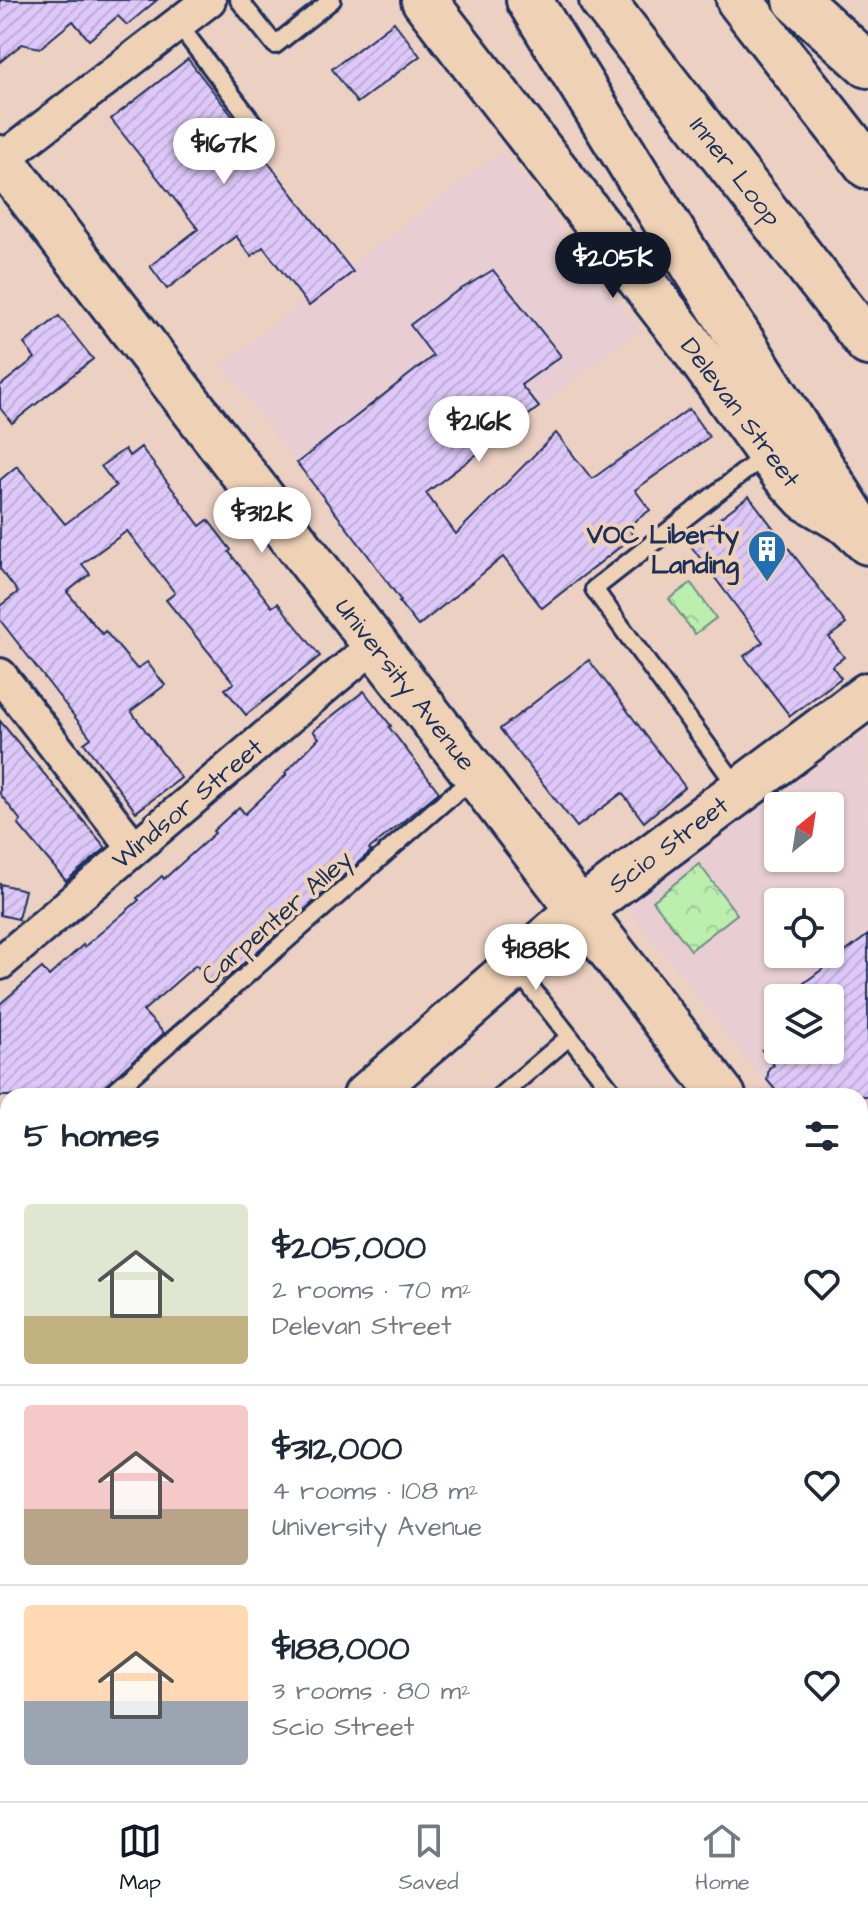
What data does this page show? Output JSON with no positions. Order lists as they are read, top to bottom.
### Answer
{
  "streets": {
    "main road": [
      "Inner Loop",
      "Delevan Street",
      "University Avenue",
      "Scio Street"
    ],
    "street": ["Windsor Street"],
    "lane": ["Carpenter Alley"]
  },
  "crossings": [
    ["University Avenue", "Windsor Street"],
    ["University Avenue", "Scio Street"],
    ["University Avenue", "Carpenter Alley"]
  ],
  "places": {
    "building": ["VOC Liberty Landing"]
  },
  "north": "top right",
  "page": {
    "price": [
      "$167K",
      "$205K",
      "$216K",
      "$312K",
      "$188K"
    ],
    "heading": "5 homes",
    "list": [
      {
        "name": "$205,000",
        "note": "2 rooms · 70 m² · Delevan Street"
      },
      {
        "name": "$312,000",
        "note": "4 rooms · 108 m² · University Avenue"
      },
      {
        "name": "$188,000",
        "note": "3 rooms · 80 m² · Scio Street"
      }
    ],
    "tabs": ["Map", "Saved", "Home"]
  }
}
